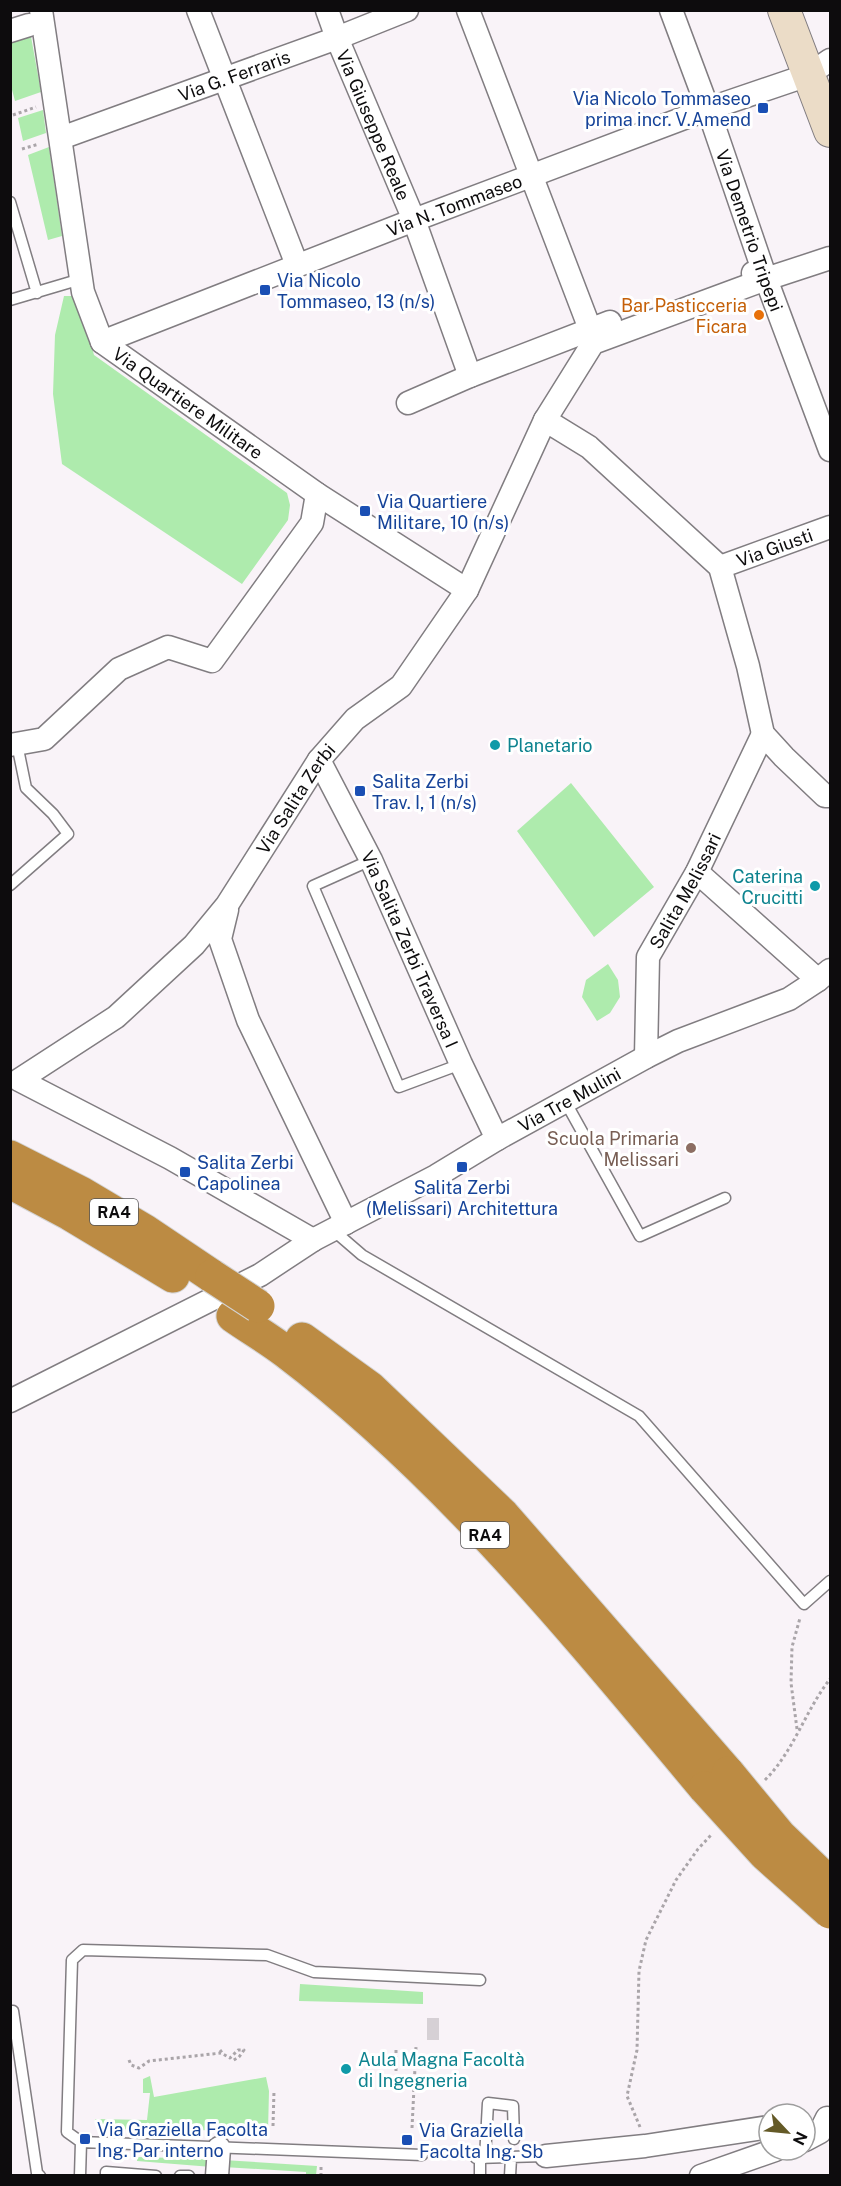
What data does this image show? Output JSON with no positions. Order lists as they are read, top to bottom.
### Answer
{
  "streets": {
    "highway": ["RA4"],
    "street": [
      "Via G. Ferraris",
      "Via Giuseppe Reale",
      "Via N. Tommaseo",
      "Via Demetrio Tripepi",
      "Via Quartiere Militare",
      "Via Giusti",
      "Via Salita Zerbi",
      "Salita Melissari",
      "Via Salita Zerbi Traversa I",
      "Via Tre Mulini"
    ]
  },
  "crossings": [
    ["Via G. Ferraris", "Via Giuseppe Reale"],
    ["Via G. Ferraris", "Via Quartiere Militare"],
    ["Via Giuseppe Reale", "Via N. Tommaseo"],
    ["Via N. Tommaseo", "Via Demetrio Tripepi"],
    ["Via N. Tommaseo", "Via Quartiere Militare"],
    ["Via Demetrio Tripepi", "Via Salita Zerbi"],
    ["Via Quartiere Militare", "Via Salita Zerbi"],
    ["Via Salita Zerbi", "Via Salita Zerbi Traversa I"],
    ["Via Salita Zerbi", "Via Tre Mulini"],
    ["Salita Melissari", "Via Tre Mulini"],
    ["Via Salita Zerbi Traversa I", "Via Tre Mulini"]
  ],
  "places": {
    "transit": [
      "Via Nicolo Tommaseo prima incr. V.Amend",
      "Via Nicolo Tommaseo, 13 (n/s)",
      "Via Quartiere Militare, 10 (n/s)",
      "Salita Zerbi Trav. I, 1 (n/s)",
      "Salita Zerbi (Melissari) Architettura",
      "Salita Zerbi Capolinea",
      "Via Graziella Facolta Ing. Par interno",
      "Via Graziella Facolta Ing. Sb"
    ],
    "other": [
      "Bar Pasticceria Ficara",
      "Planetario",
      "Caterina Crucitti",
      "Scuola Primaria Melissari",
      "Aula Magna Facoltà di Ingegneria"
    ]
  },
  "north": "bottom right"
}
